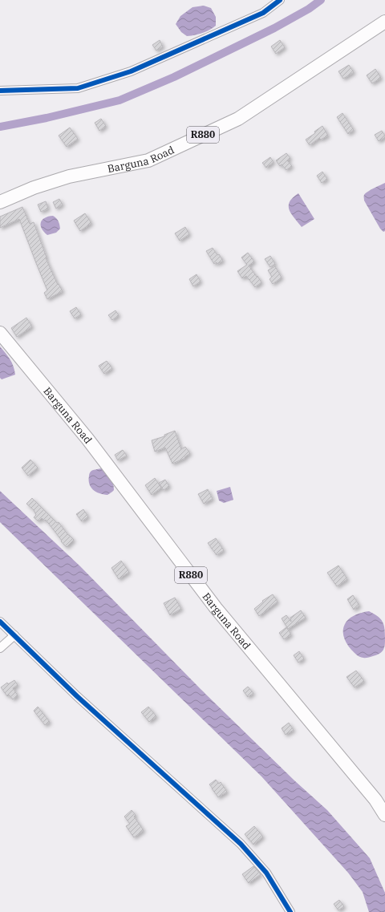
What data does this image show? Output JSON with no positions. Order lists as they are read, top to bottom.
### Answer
{
  "streets": {
    "main road": ["R880", "Barguna Road"]
  }
}
